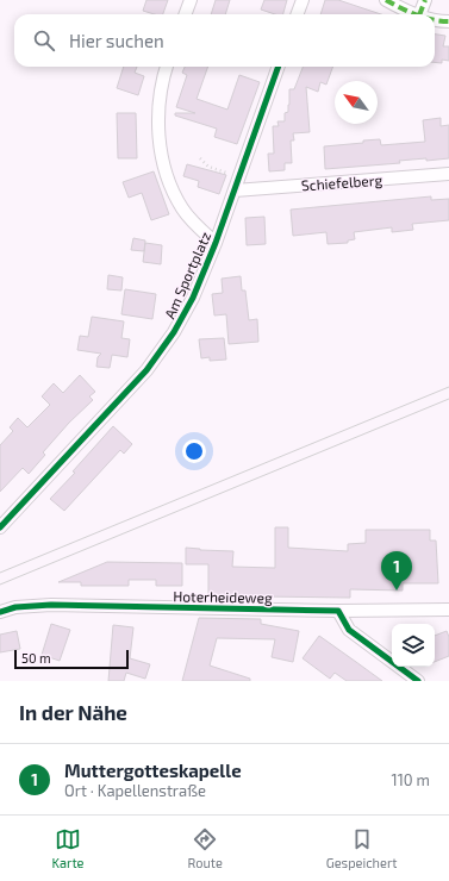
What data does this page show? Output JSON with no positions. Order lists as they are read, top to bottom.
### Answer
{
  "streets": {
    "street": ["Schiefelberg", "Am Sportplatz", "Hoterheideweg"]
  },
  "crossings": [
    ["Schiefelberg", "Am Sportplatz"]
  ],
  "scale_bar": "50 m",
  "north": "top left",
  "page": {
    "search": "Hier suchen",
    "pins": "1",
    "scale": "50 m",
    "heading": "In der Nähe",
    "list": [
      {
        "mark": "1",
        "name": "Muttergotteskapelle",
        "note": "Ort · Kapellenstraße",
        "value": "110 m"
      }
    ],
    "nav": ["Karte", "Route", "Gespeichert"]
  }
}
